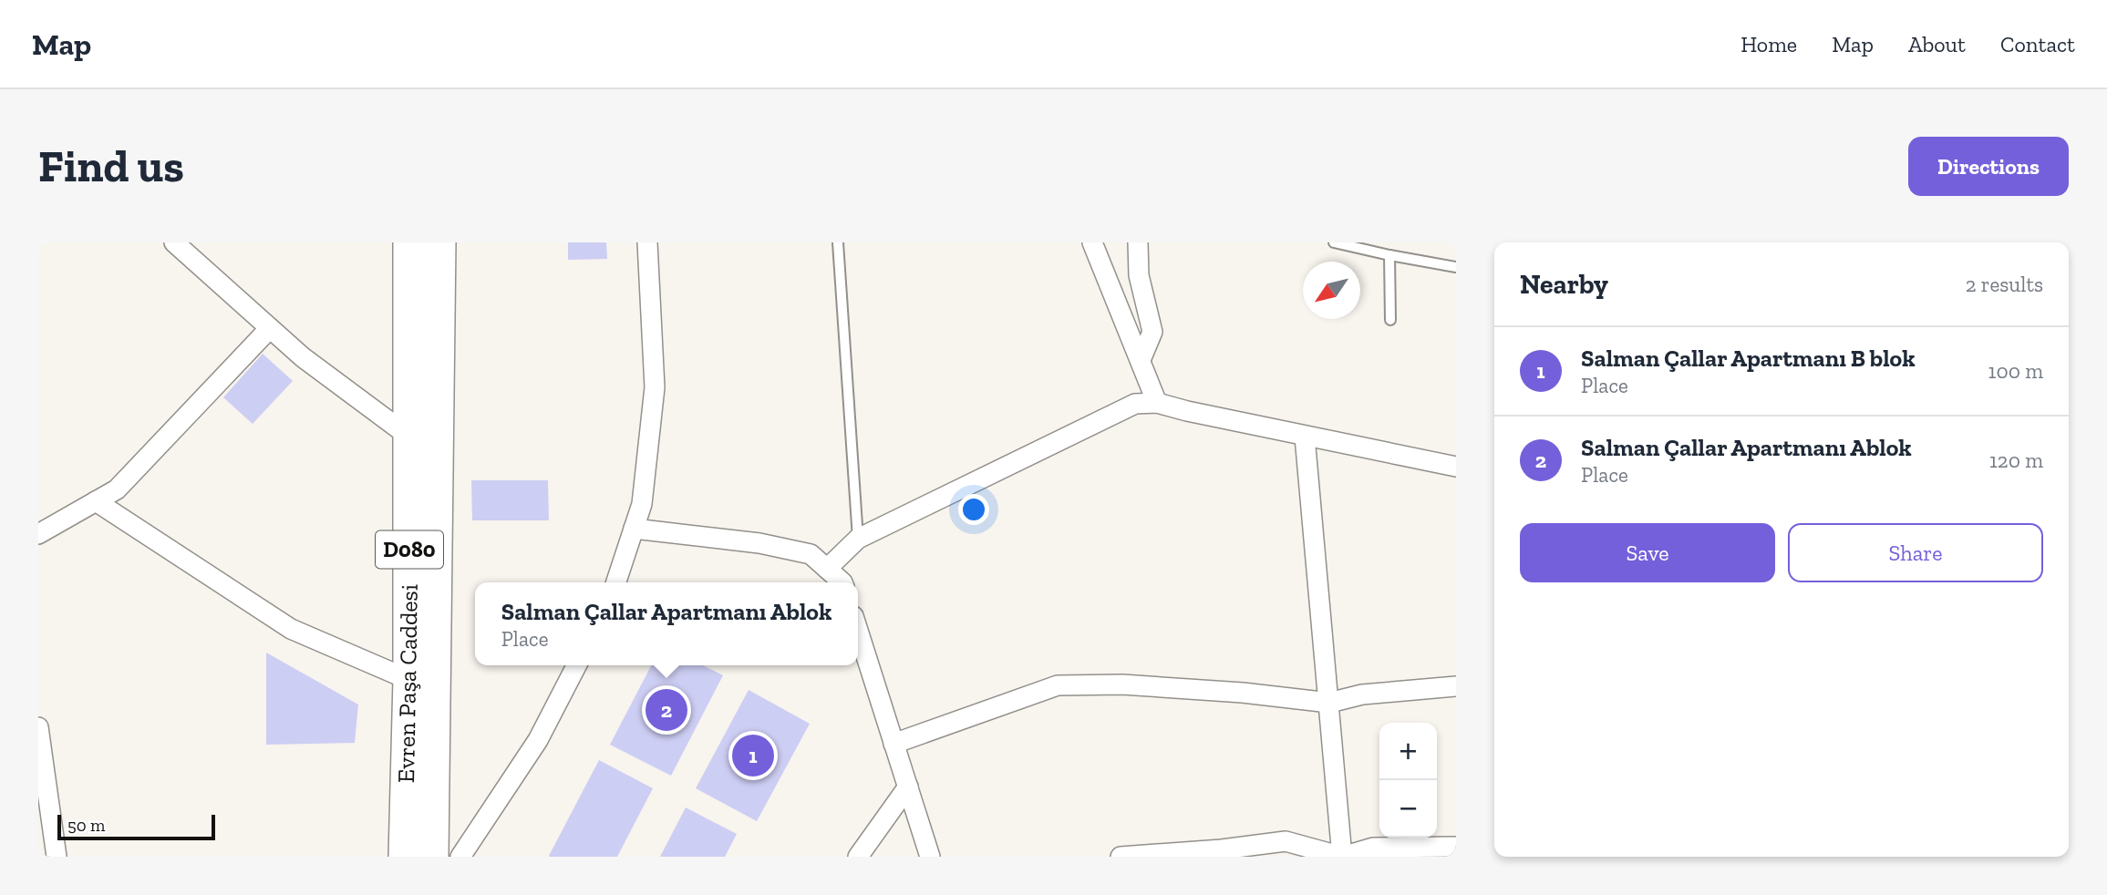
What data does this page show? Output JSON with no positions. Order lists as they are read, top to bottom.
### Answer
{
  "streets": {
    "highway": ["D080", "Evren Paşa Caddesi"]
  },
  "scale_bar": "50 m",
  "north": "bottom left",
  "page": {
    "header": "Map",
    "nav": [
      "Home",
      "Map",
      "About",
      "Contact"
    ],
    "buttons": [
      "Directions",
      ["Save", "Share"]
    ],
    "title": "Find us",
    "heading": ["Nearby", "2 results"],
    "list": [
      {
        "mark": "1",
        "name": "Salman Çallar Apartmanı B blok",
        "note": "Place",
        "value": "100 m"
      },
      {
        "mark": "2",
        "name": "Salman Çallar Apartmanı Ablok",
        "note": "Place",
        "value": "120 m"
      }
    ],
    "popup": ["Salman Çallar Apartmanı Ablok", "Place"],
    "pins": ["2", "1"],
    "map_buttons": ["+", "−"],
    "scale": "50 m"
  }
}
